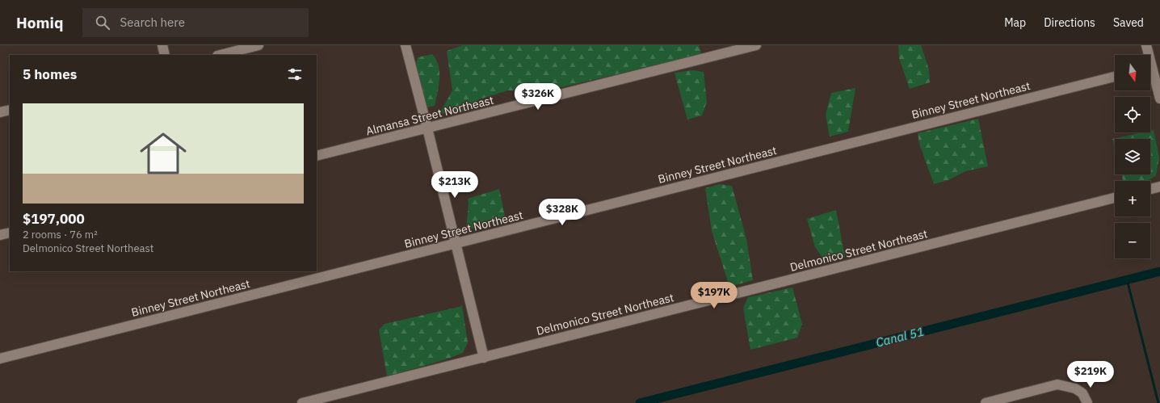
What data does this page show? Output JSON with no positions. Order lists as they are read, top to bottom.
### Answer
{
  "streets": {
    "street": ["Binney Street Northeast", "Almansa Street Northeast", "Delmonico Street Northeast"]
  },
  "water": ["Canal 51"],
  "north": "bottom",
  "page": {
    "header": "Homiq",
    "search": "Search here",
    "nav": ["Map", "Directions", "Saved"],
    "map_buttons": ["+", "−"],
    "heading": "5 homes",
    "price": [
      "$326K",
      "$213K",
      "$328K",
      "$197K",
      "$219K"
    ],
    "list": [
      {
        "name": "$197,000",
        "note": "2 rooms · 76 m² · Delmonico Street Northeast"
      }
    ]
  }
}
